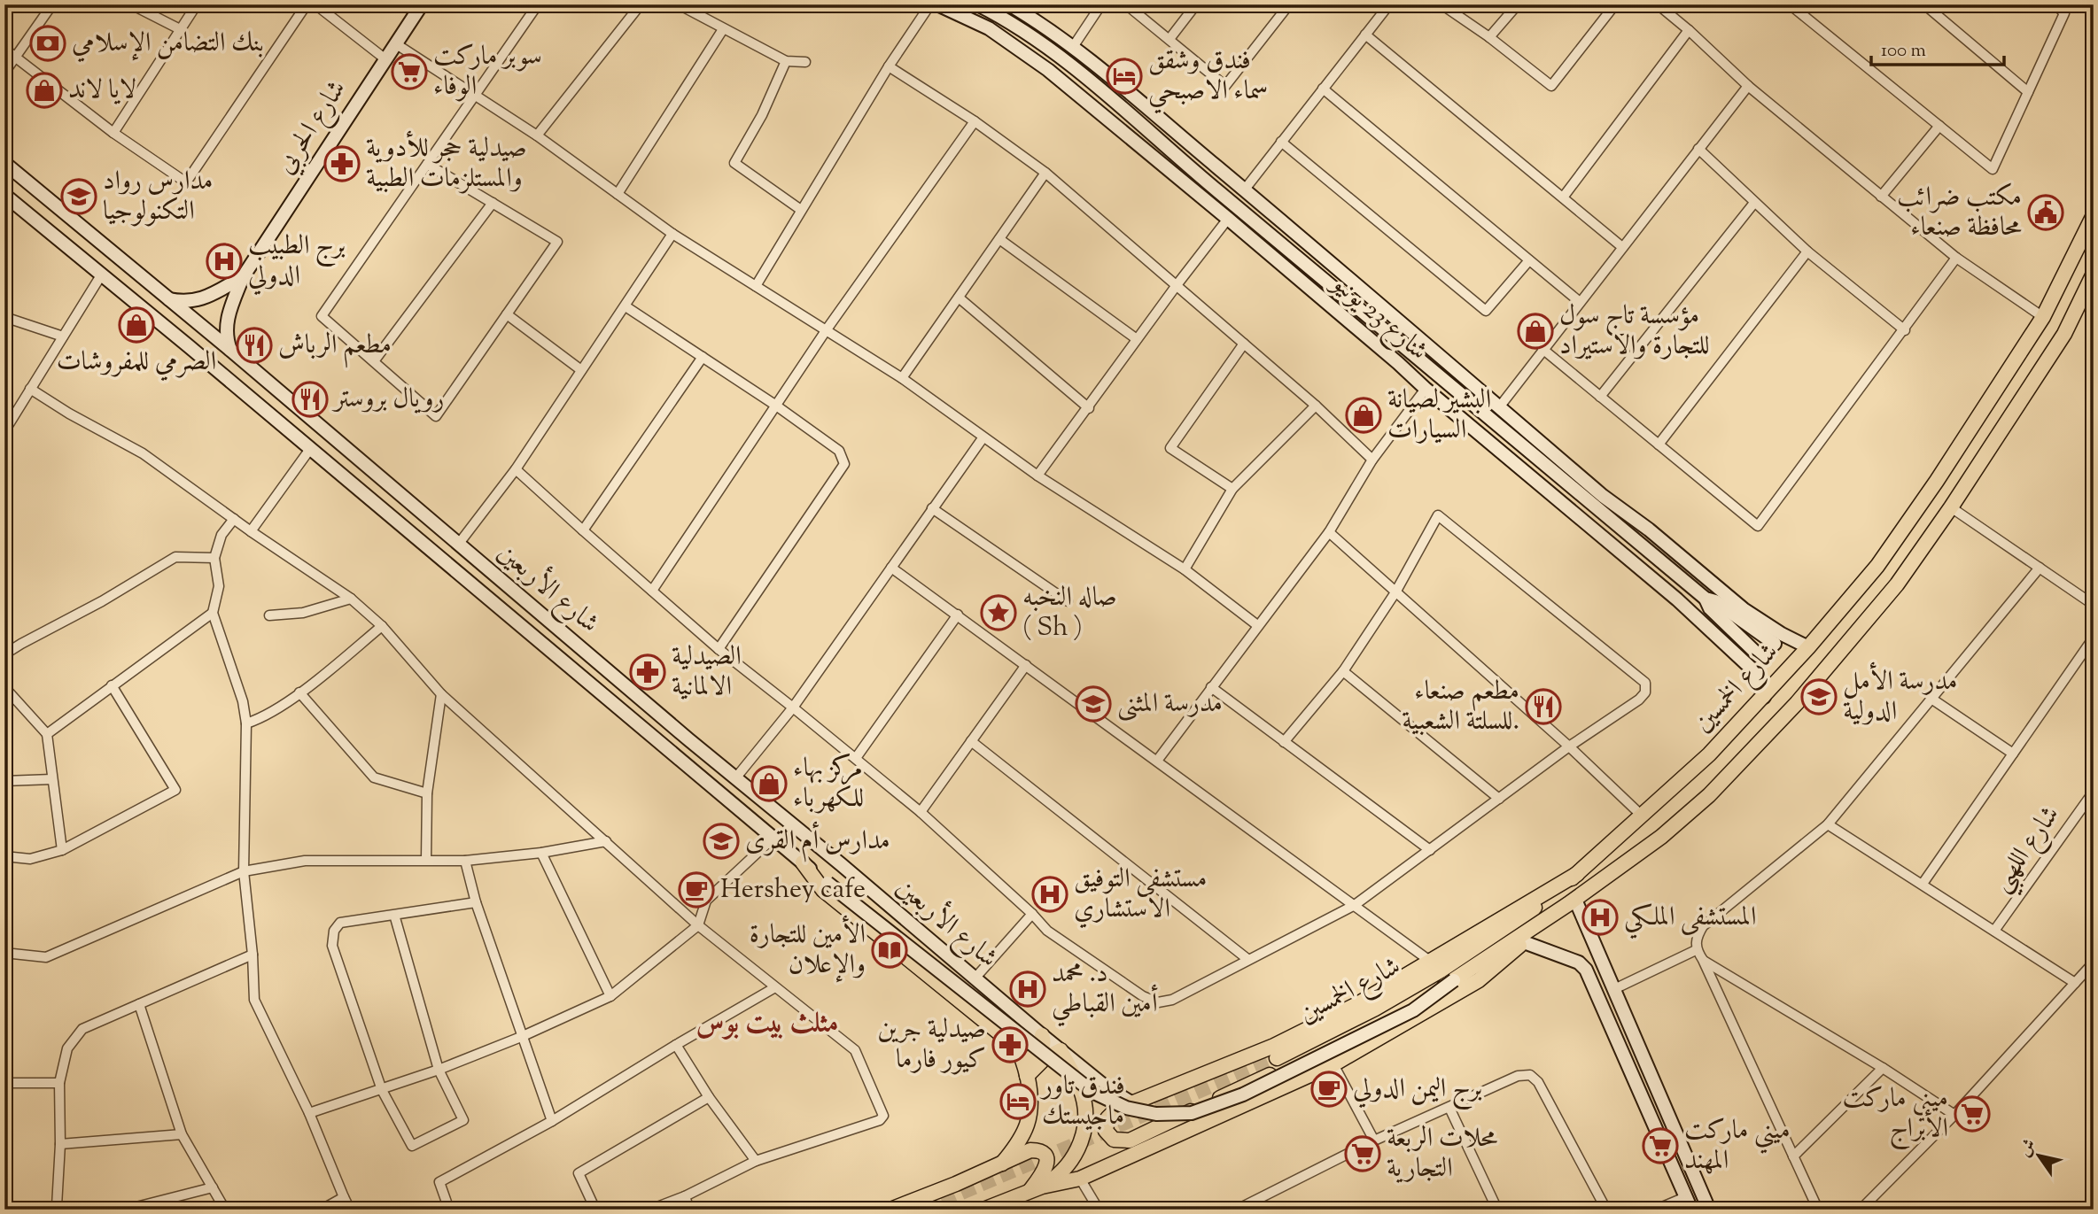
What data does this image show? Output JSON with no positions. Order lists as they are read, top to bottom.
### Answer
{
  "streets": {
    "main road": ["شارع الخمسين"],
    "street": [
      "شارع الحربي",
      "شارع 23 يونيو",
      "شارع الأربعين",
      "شارع اللهبي"
    ]
  },
  "crossings": [
    ["شارع الحربي", "شارع الأربعين"],
    ["شارع 23 يونيو", "شارع الخمسين"],
    ["شارع الأربعين", "شارع الخمسين"]
  ],
  "districts": ["مثلث بيت بوس"],
  "places": {
    "bank": ["بنك التضامن الإسلامي"],
    "supermarket": [
      "سوبر ماركت الوفاء",
      "ميني ماركت الأبراج",
      "ميني ماركت المهند",
      "محلات الربعة التجارية"
    ],
    "hotel": ["فندق وشقق سماء الاصبحي", "فندق تاور ماجيستك"],
    "shop": [
      "لايا لاند",
      "الصرمي للمفروشات",
      "مؤسسة تاج سول للتجارة والاستيراد",
      "البشير لصيانة السيارات",
      "مركز بهاء للكهرباء"
    ],
    "pharmacy": ["صيدلية حجر للأدوية والمستلزمات الطبية", "الصيدلية الالمانية", "صيدلية جرين كيور فارما"],
    "school or university": [
      "مدارس رواد التكنولوجيا",
      "مدرسة الأمل الدولية",
      "مدرسة المثنى",
      "مدارس أم القرى"
    ],
    "public building": ["مكتب ضرائب محافظة صنعاء"],
    "hospital": [
      "برج الطبيب الدولي",
      "مستشفى التوفيق الاستشاري",
      "المستشفى الملكي",
      "د. محمد أمين القباطي"
    ],
    "restaurant": ["مطعم الرباش", "رويال بروستر", "مطعم صنعاء للسلتة الشعبية."],
    "place": ["صاله النخبه ( Sh )"],
    "cafe": ["Hershey cafe", "برج اليمن الدولي"],
    "library": ["الأمين للتجارة والإعلان"]
  },
  "scale_bar": "100 m",
  "north": "top left"
}
